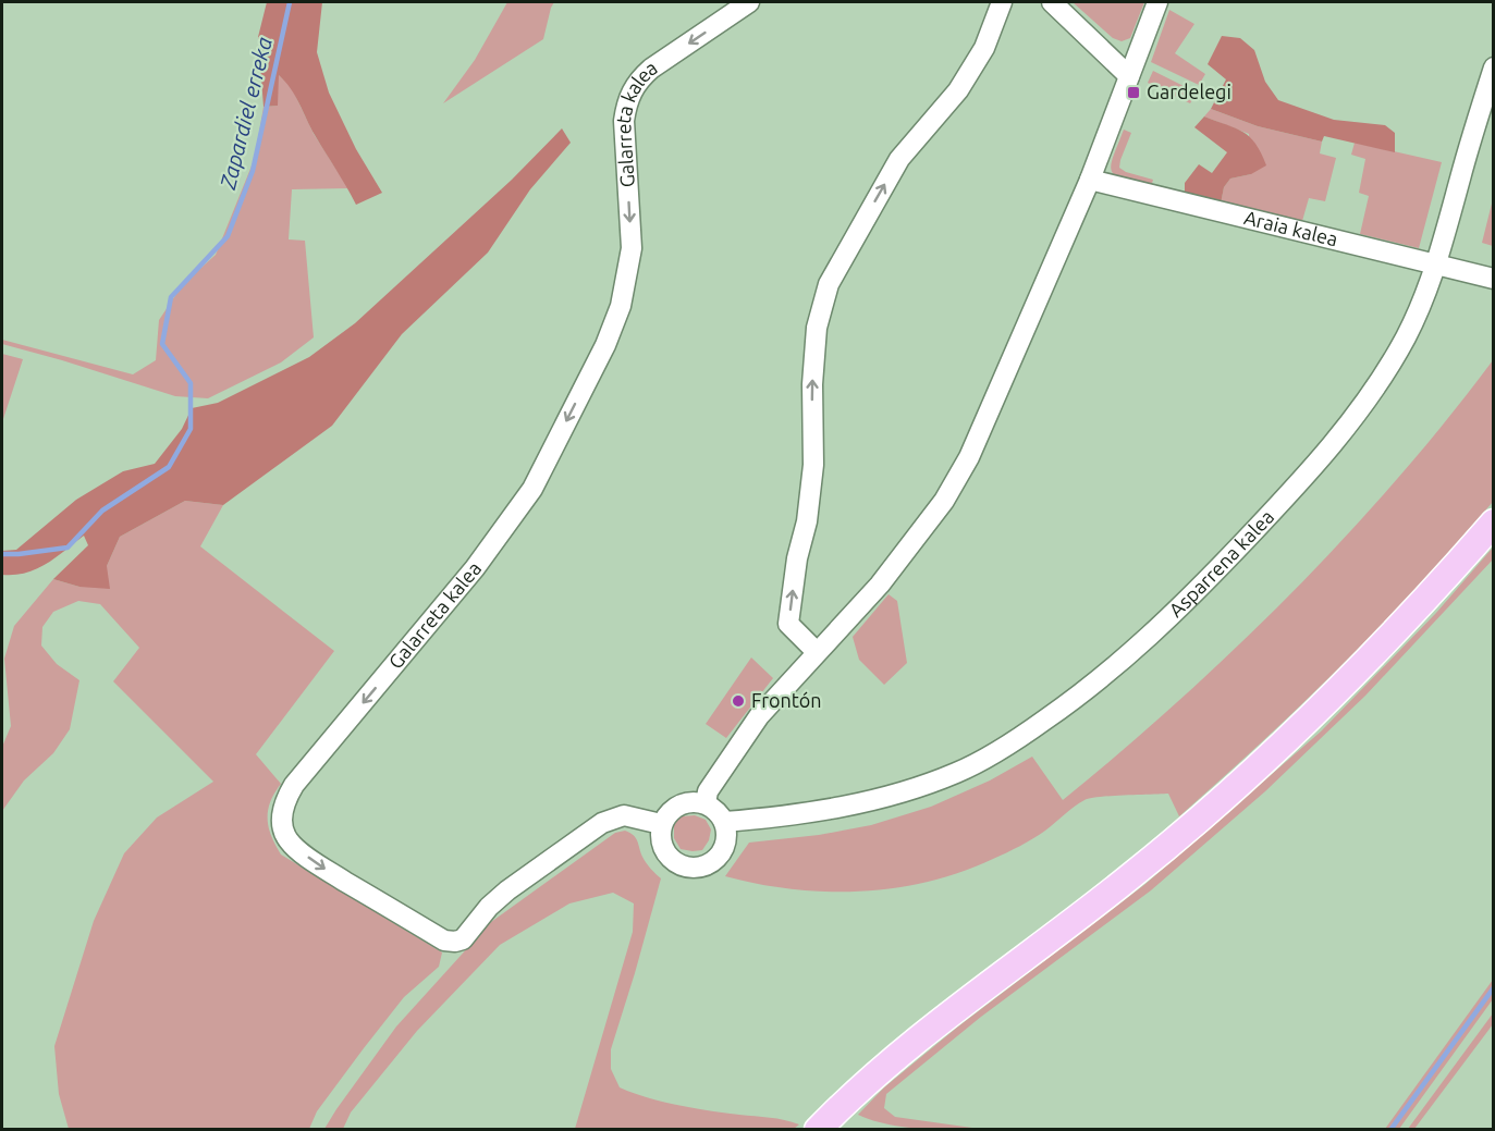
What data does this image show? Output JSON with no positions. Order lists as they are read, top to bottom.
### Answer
{
  "streets": {
    "street": ["Galarreta kalea", "Araia kalea", "Asparrena kalea"]
  },
  "crossings": [
    ["Galarreta kalea", "Asparrena kalea"],
    ["Araia kalea", "Asparrena kalea"]
  ],
  "water": ["Zapardiel erreka"],
  "places": {
    "transit": ["Gardelegi"],
    "other": ["Frontón"]
  }
}
